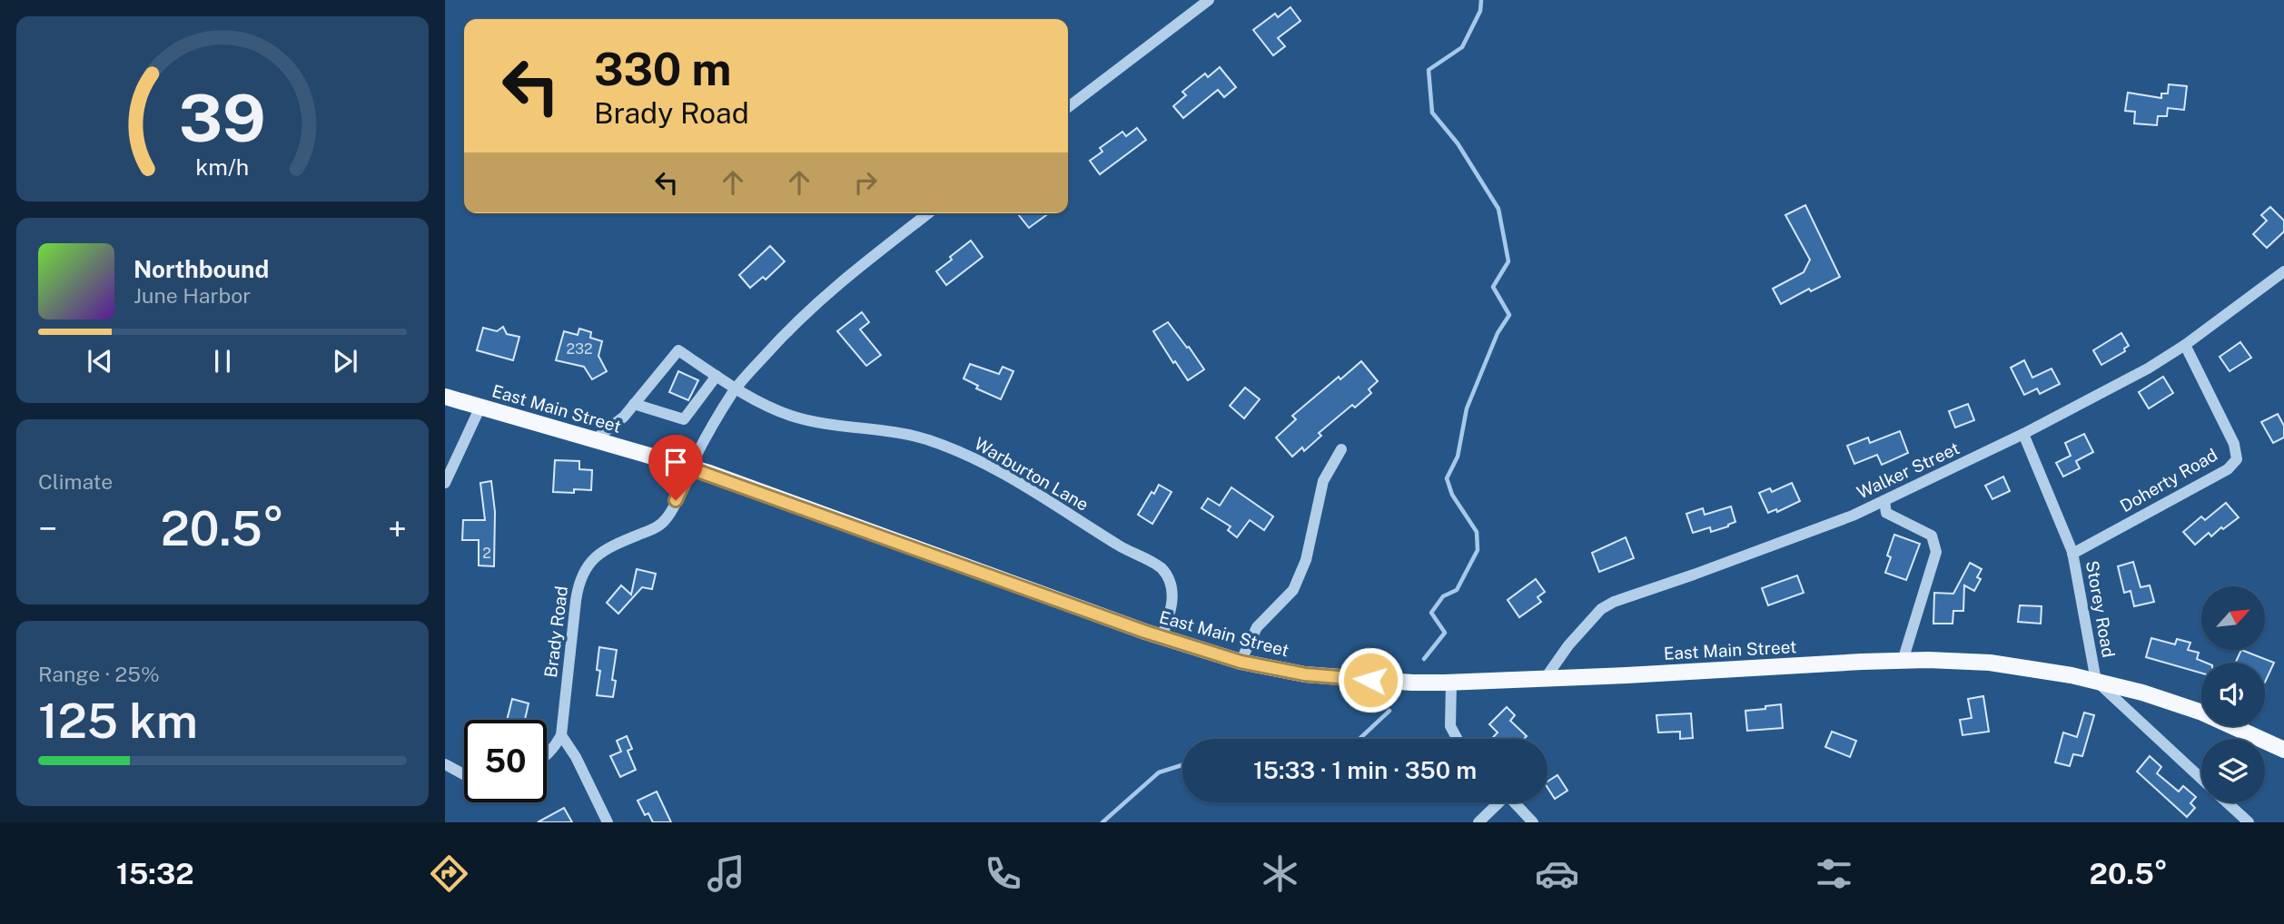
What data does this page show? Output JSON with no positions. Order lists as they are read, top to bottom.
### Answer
{
  "streets": {
    "main road": ["East Main Street"],
    "street": [
      "Walker Street",
      "Warburton Lane",
      "Doherty Road",
      "Storey Road",
      "Brady Road"
    ]
  },
  "crossings": [
    ["East Main Street", "Walker Street"],
    ["East Main Street", "Warburton Lane"],
    ["East Main Street", "Storey Road"],
    ["East Main Street", "Brady Road"],
    ["Walker Street", "Doherty Road"],
    ["Walker Street", "Storey Road"],
    ["Warburton Lane", "Brady Road"],
    ["Doherty Road", "Storey Road"]
  ],
  "house_numbers": ["232", "2"],
  "north": "top right",
  "page": {
    "turn": ["330 m", "Brady Road"],
    "song": ["Northbound", "June Harbor"],
    "tile": [
      "Climate",
      ["Range · 25%", "125 km"]
    ],
    "heat": ["−", "20.5°", "+"],
    "limit": "50",
    "trip": "15:33 · 1 min · 350 m",
    "tabs": ["15:32", "20.5°"],
    "gauge": ["39", "km/h"]
  }
}
